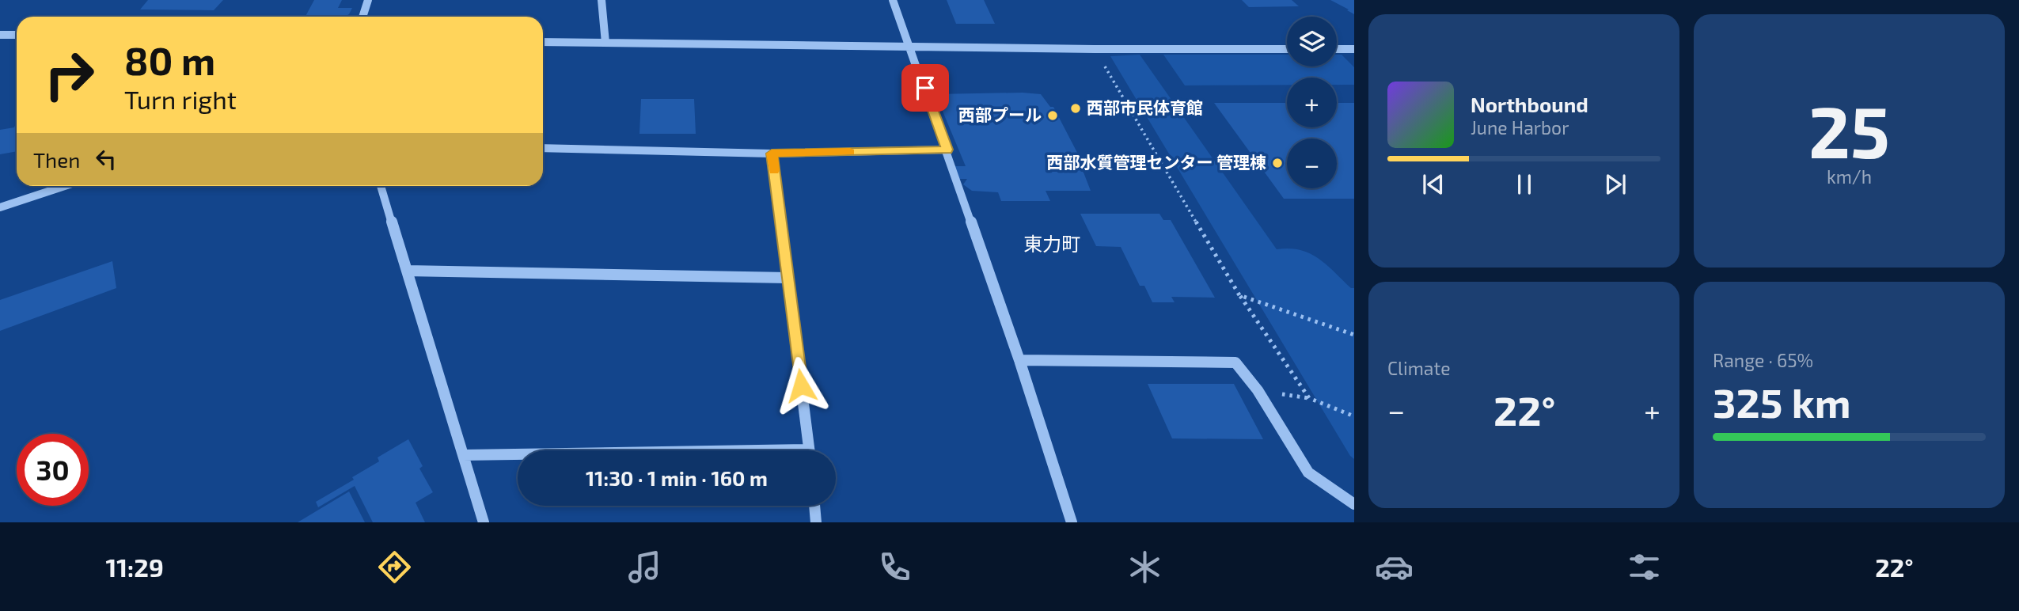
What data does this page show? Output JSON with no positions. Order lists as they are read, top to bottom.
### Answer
{
  "districts": ["東力町"],
  "places": ["西部市民体育館", "西部プール", "西部水質管理センター 管理棟"],
  "page": {
    "tile": [
      ["25", "km/h"],
      "Climate",
      ["Range · 65%", "325 km"]
    ],
    "map_buttons": ["+", "−"],
    "turn": ["80 m", "Turn right"],
    "song": ["Northbound", "June Harbor"],
    "then": "Then",
    "heat": ["−", "22°", "+"],
    "limit": "30",
    "trip": "11:30 · 1 min · 160 m",
    "tabs": ["11:29", "22°"]
  }
}
